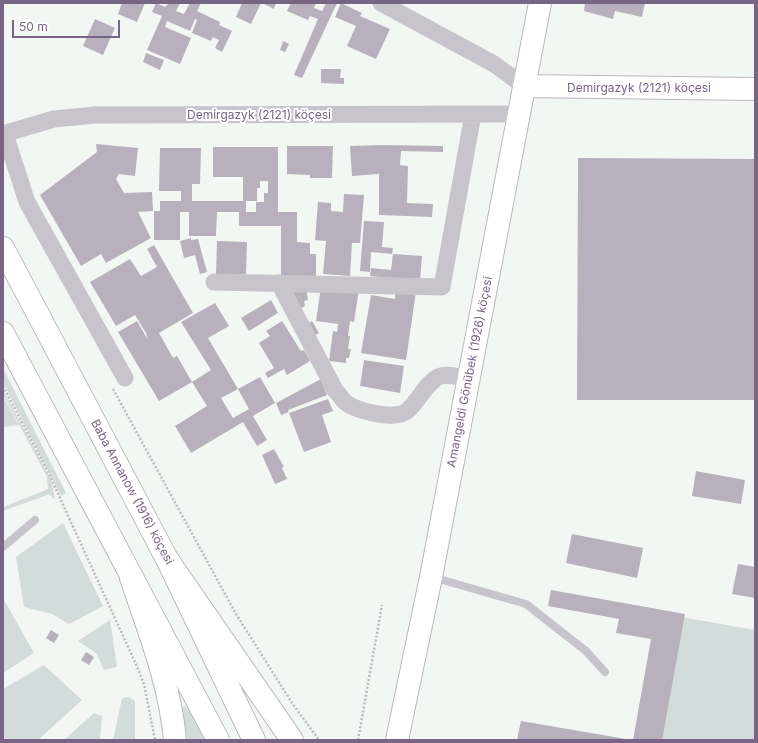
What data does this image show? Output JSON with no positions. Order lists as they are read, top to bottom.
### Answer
{
  "streets": {
    "main road": ["Demirgazyk (2121) köçesi", "Amangeldi Gönübek (1926) köçesi", "Baba Annanow (1916) köçesi"]
  },
  "crossings": [
    ["Demirgazyk (2121) köçesi", "Amangeldi Gönübek (1926) köçesi"]
  ],
  "scale_bar": "50 m"
}
